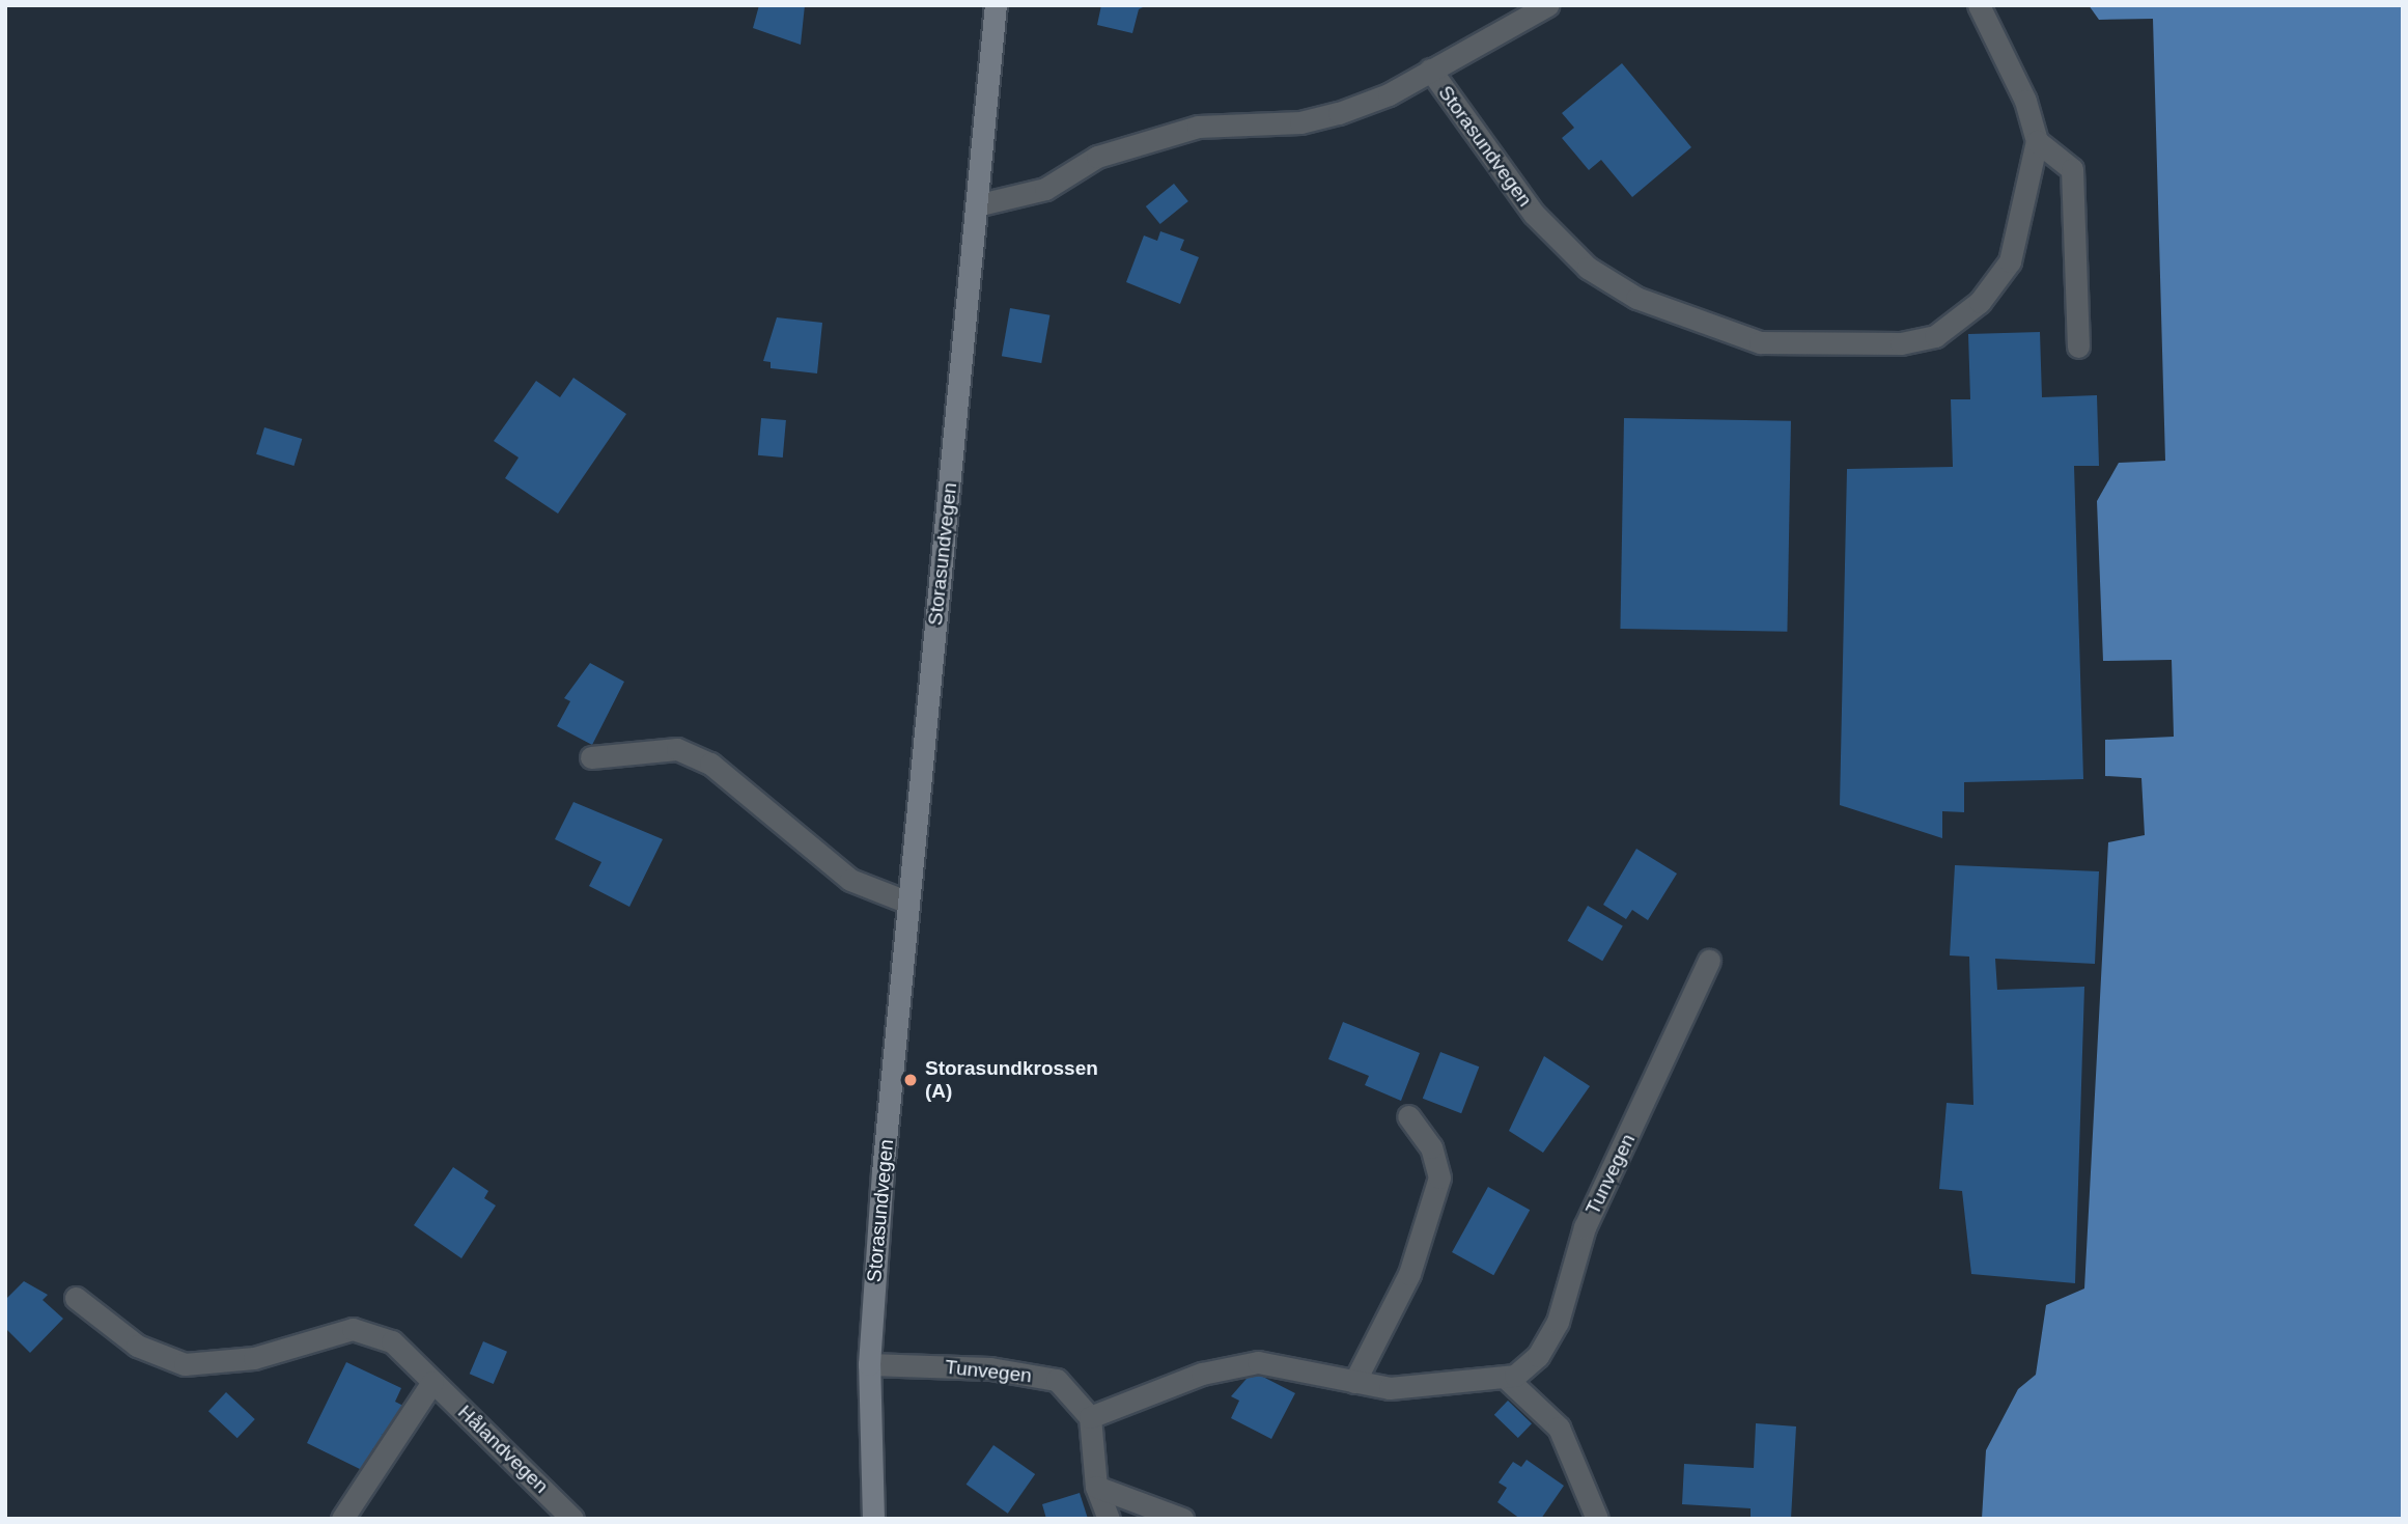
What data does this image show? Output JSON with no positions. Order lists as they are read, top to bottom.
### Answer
{
  "streets": {
    "main road": ["Storasundvegen"],
    "lane": ["Tunvegen", "Hålandvegen"]
  },
  "crossings": [
    ["Storasundvegen", "Tunvegen"]
  ],
  "places": ["Storasundkrossen (A)"]
}
